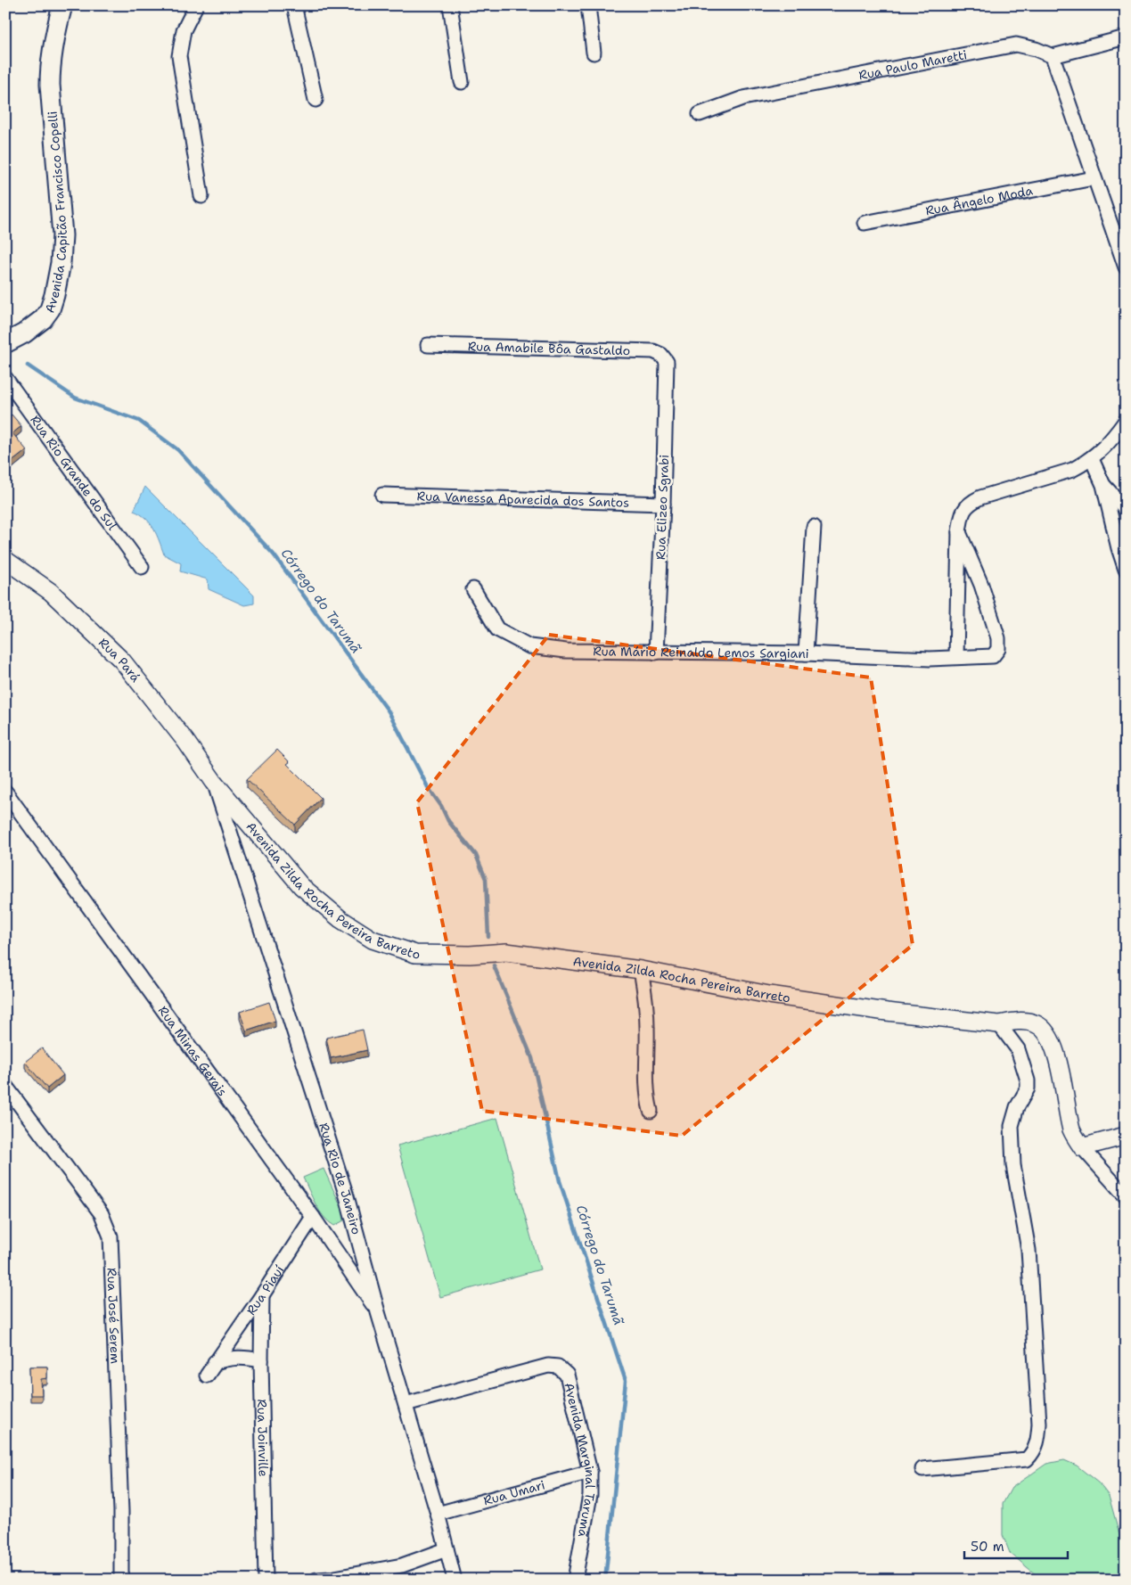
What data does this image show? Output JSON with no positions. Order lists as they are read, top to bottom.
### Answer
{
  "streets": {
    "main road": ["Avenida Capitão Francisco Copelli"],
    "street": [
      "Rua Paulo Maretti",
      "Rua Ângelo Moda",
      "Rua Amabile Bôa Gastaldo",
      "Rua Rio Grande do Sul",
      "Rua Vanessa Aparecida dos Santos",
      "Rua Elizeo Sgrabi",
      "Rua Mário Reinaldo Lemos Sargiani",
      "Rua Pará",
      "Avenida Zilda Rocha Pereira Barreto",
      "Rua Minas Gerais",
      "Rua Rio de Janeiro",
      "Rua Piauí",
      "Rua José Serem",
      "Rua Joinville",
      "Avenida Marginal Tarumã",
      "Rua Umari"
    ]
  },
  "crossings": [
    ["Rua Amabile Bôa Gastaldo", "Rua Elizeo Sgrabi"],
    ["Rua Vanessa Aparecida dos Santos", "Rua Elizeo Sgrabi"],
    ["Rua Elizeo Sgrabi", "Rua Mário Reinaldo Lemos Sargiani"],
    ["Rua Pará", "Avenida Zilda Rocha Pereira Barreto"],
    ["Rua Pará", "Rua Rio de Janeiro"],
    ["Avenida Zilda Rocha Pereira Barreto", "Rua Rio de Janeiro"],
    ["Rua Minas Gerais", "Rua Rio de Janeiro"],
    ["Rua Minas Gerais", "Rua Piauí"],
    ["Rua Rio de Janeiro", "Avenida Marginal Tarumã"],
    ["Rua Rio de Janeiro", "Rua Umari"],
    ["Rua Piauí", "Rua Joinville"],
    ["Avenida Marginal Tarumã", "Rua Umari"]
  ],
  "water": ["Córrego do Tarumã"],
  "scale_bar": "50 m"
}
